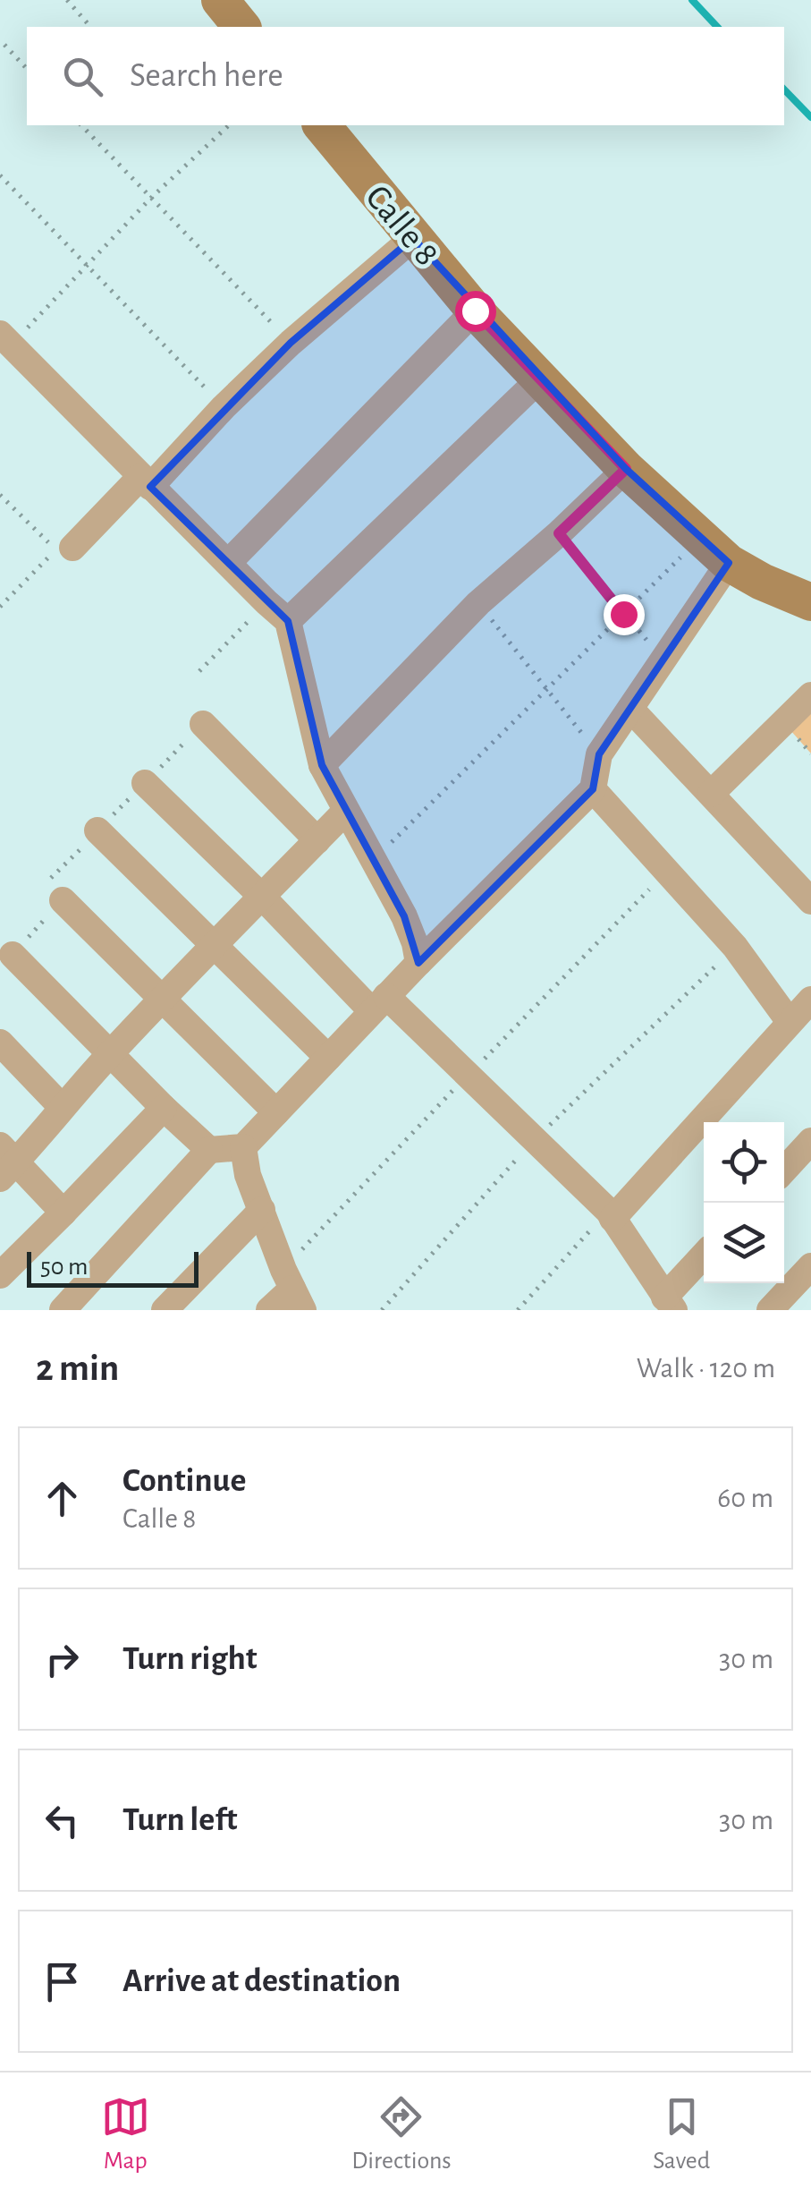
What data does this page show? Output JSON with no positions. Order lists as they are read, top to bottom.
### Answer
{
  "streets": {
    "street": ["Calle 8"]
  },
  "scale_bar": "50 m",
  "page": {
    "search": "Search here",
    "scale": "50 m",
    "heading": ["2 min", "Walk · 120 m"],
    "list": [
      ["Continue", "Calle 8", "60 m"],
      ["Turn right", "30 m"],
      ["Turn left", "30 m"],
      "Arrive at destination"
    ],
    "nav": ["Map", "Directions", "Saved"]
  }
}
